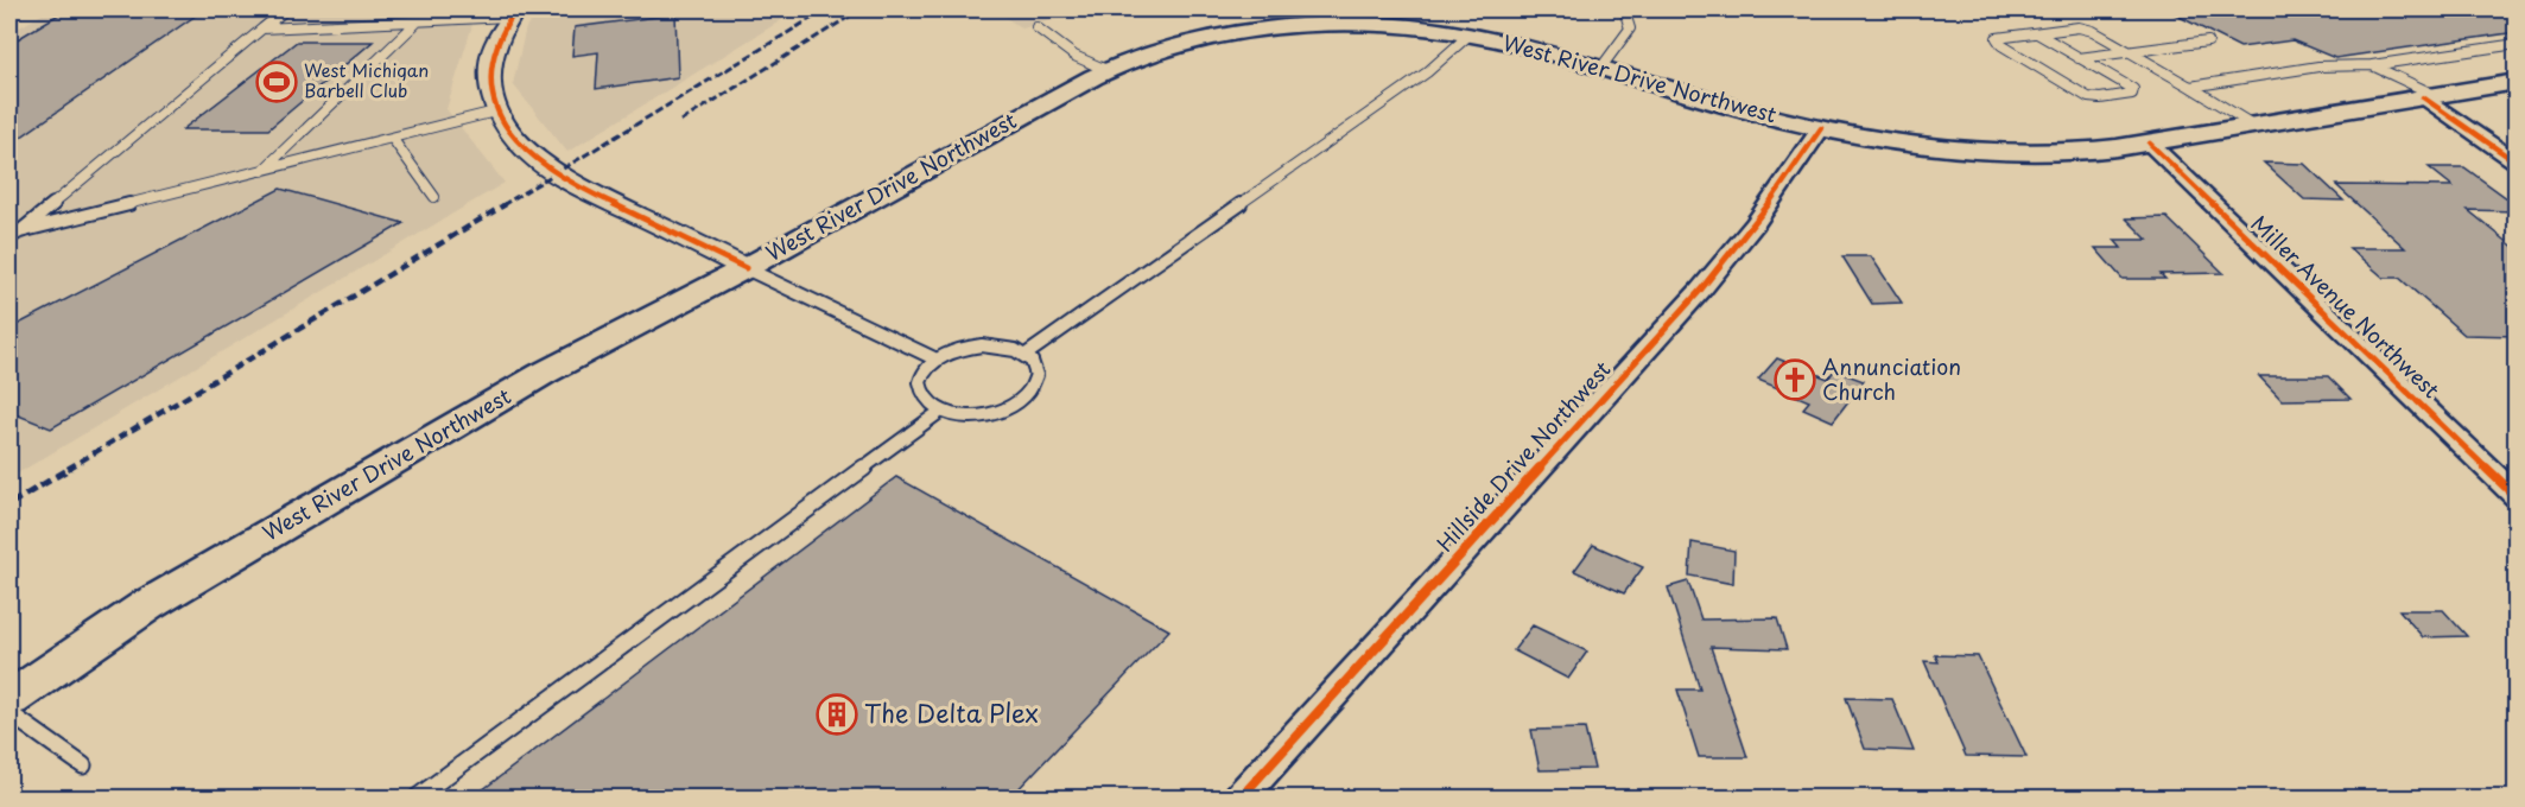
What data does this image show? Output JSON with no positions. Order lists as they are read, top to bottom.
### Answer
{
  "streets": {
    "main road": ["West River Drive Northwest"],
    "street": ["Miller Avenue Northwest", "Hillside Drive Northwest"]
  },
  "crossings": [
    ["West River Drive Northwest", "Hillside Drive Northwest"]
  ],
  "places": {
    "sports": ["West Michigan Barbell Club"],
    "church": ["Annunciation Church"],
    "building": ["The Delta Plex"]
  }
}
